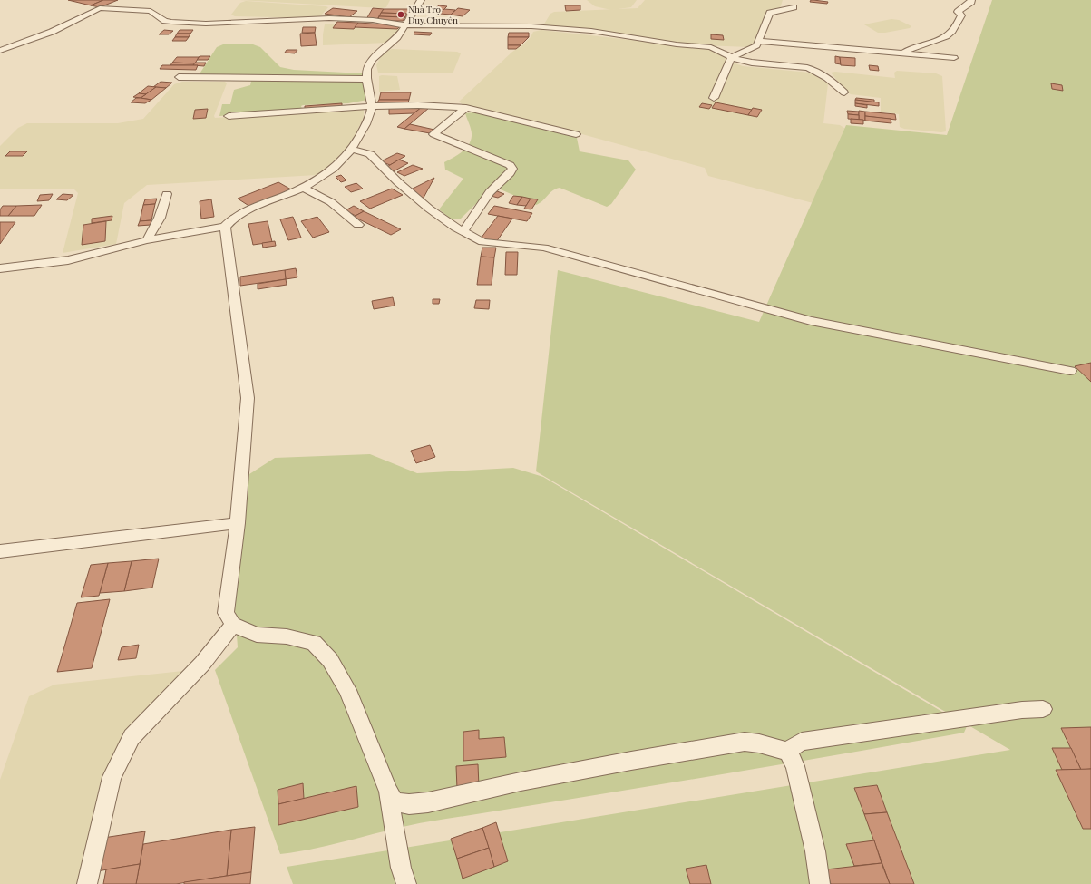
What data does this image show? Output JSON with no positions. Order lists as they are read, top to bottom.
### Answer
{
  "places": ["Nhà Trọ Duy Chuyên"]
}
